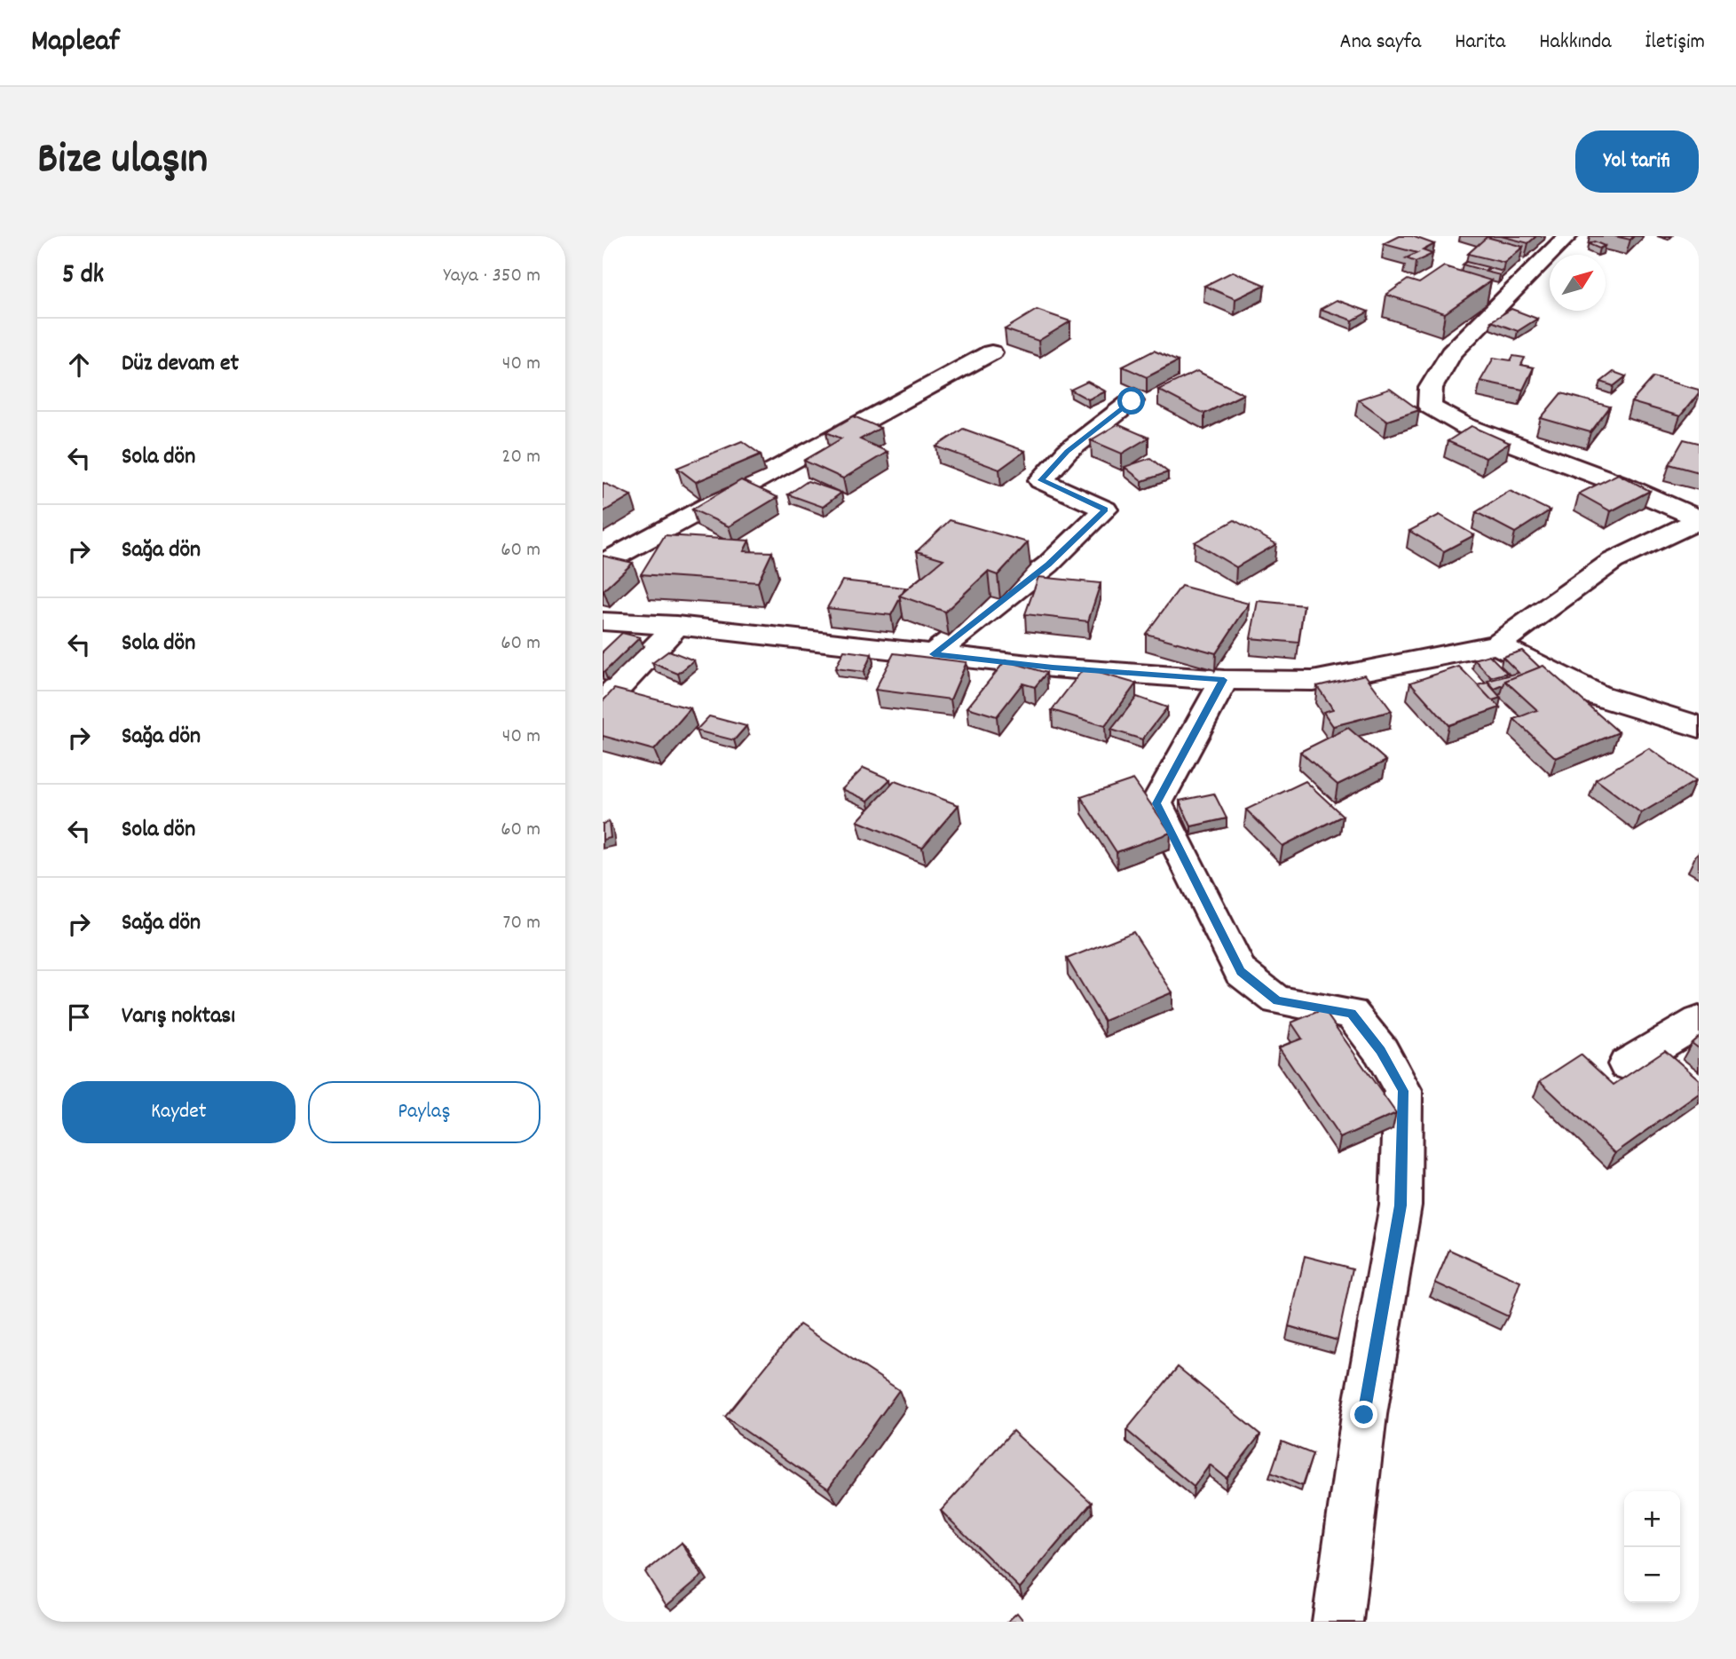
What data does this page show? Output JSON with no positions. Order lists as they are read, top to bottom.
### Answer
{
  "north": "top right",
  "page": {
    "header": "Mapleaf",
    "nav": [
      "Ana sayfa",
      "Harita",
      "Hakkında",
      "İletişim"
    ],
    "title": "Bize ulaşın",
    "buttons": [
      "Yol tarifi",
      ["Kaydet", "Paylaş"]
    ],
    "heading": ["5 dk", "Yaya · 350 m"],
    "list": [
      ["Düz devam et", "40 m"],
      ["Sola dön", "20 m"],
      ["Sağa dön", "60 m"],
      ["Sola dön", "60 m"],
      ["Sağa dön", "40 m"],
      ["Sola dön", "60 m"],
      ["Sağa dön", "70 m"],
      "Varış noktası"
    ],
    "map_buttons": ["+", "−"]
  }
}
